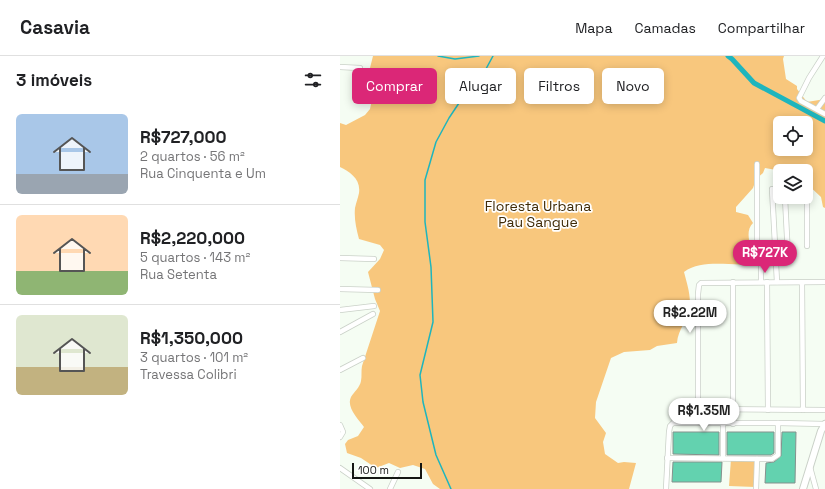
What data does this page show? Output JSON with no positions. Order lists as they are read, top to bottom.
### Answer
{
  "parks": ["Floresta Urbana Pau Sangue"],
  "scale_bar": "100 m",
  "page": {
    "header": "Casavia",
    "nav": ["Mapa", "Camadas", "Compartilhar"],
    "heading": "3 imóveis",
    "chip": [
      "Comprar",
      "Alugar",
      "Filtros",
      "Novo"
    ],
    "list": [
      {
        "name": "R$727,000",
        "note": "2 quartos · 56 m² · Rua Cinquenta e Um"
      },
      {
        "name": "R$2,220,000",
        "note": "5 quartos · 143 m² · Rua Setenta"
      },
      {
        "name": "R$1,350,000",
        "note": "3 quartos · 101 m² · Travessa Colibri"
      }
    ],
    "price": ["R$727K", "R$2.22M", "R$1.35M"],
    "scale": "100 m"
  }
}
